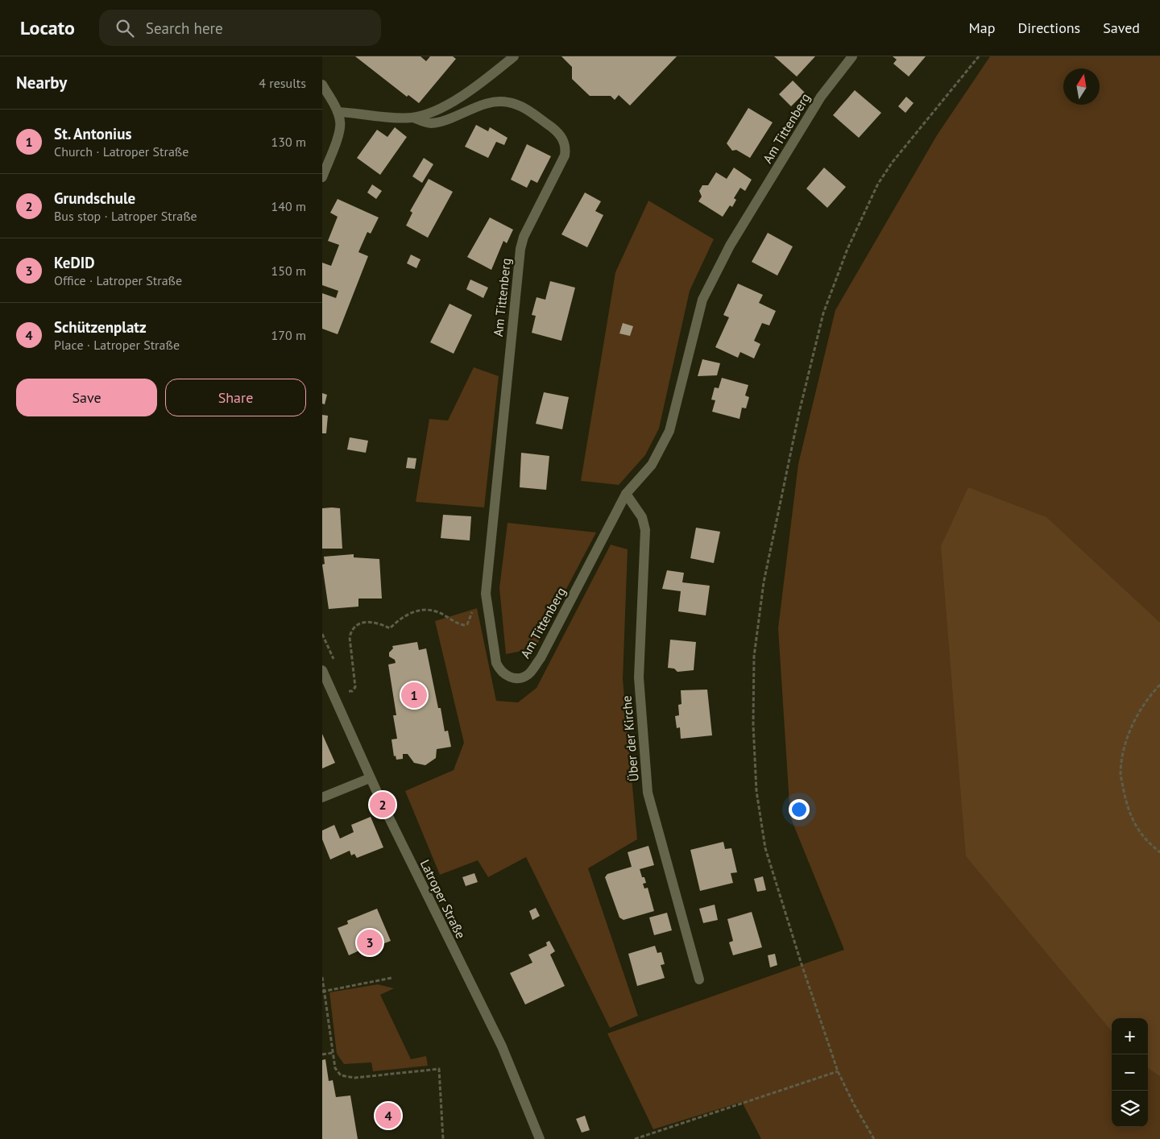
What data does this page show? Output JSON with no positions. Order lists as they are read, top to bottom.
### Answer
{
  "streets": {
    "street": ["Am Tittenberg", "Über der Kirche", "Latroper Straße"]
  },
  "crossings": [
    ["Am Tittenberg", "Über der Kirche"]
  ],
  "north": "top",
  "page": {
    "header": "Locato",
    "search": "Search here",
    "nav": ["Map", "Directions", "Saved"],
    "heading": ["Nearby", "4 results"],
    "list": [
      {
        "mark": "1",
        "name": "St. Antonius",
        "note": "Church · Latroper Straße",
        "value": "130 m"
      },
      {
        "mark": "2",
        "name": "Grundschule",
        "note": "Bus stop · Latroper Straße",
        "value": "140 m"
      },
      {
        "mark": "3",
        "name": "KeDID",
        "note": "Office · Latroper Straße",
        "value": "150 m"
      },
      {
        "mark": "4",
        "name": "Schützenplatz",
        "note": "Place · Latroper Straße",
        "value": "170 m"
      }
    ],
    "buttons": ["Save", "Share"],
    "pins": [
      "1",
      "2",
      "3",
      "4"
    ],
    "map_buttons": ["+", "−"]
  }
}
